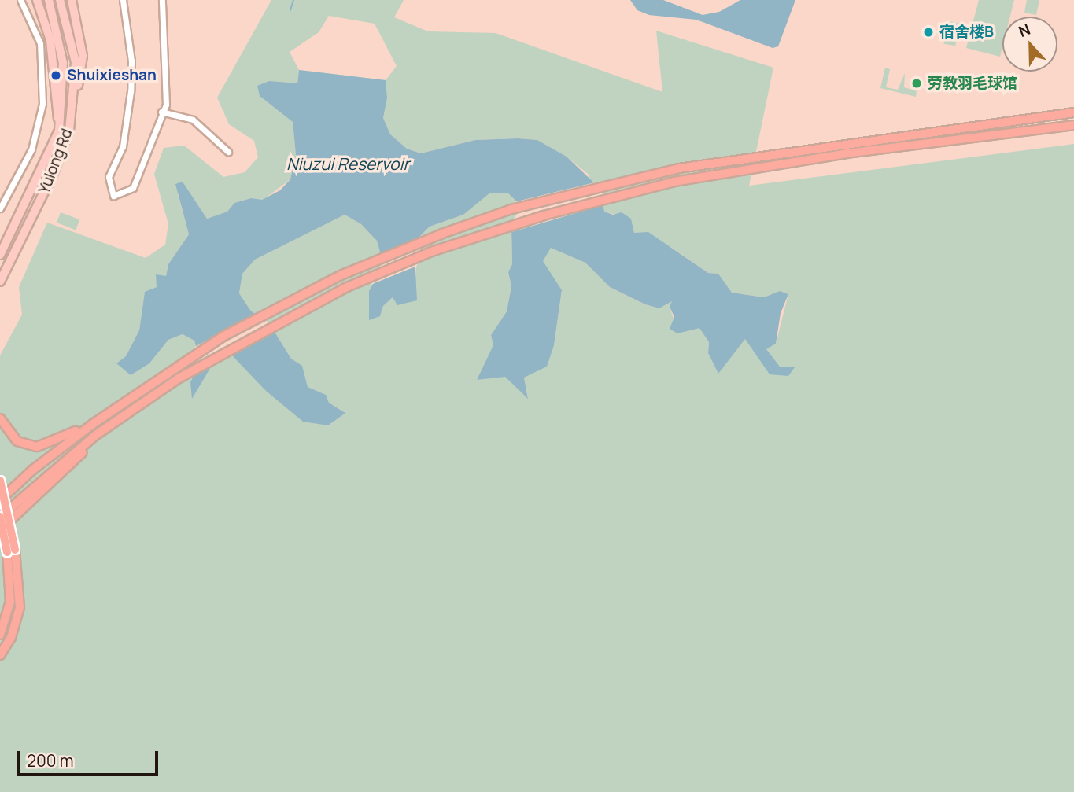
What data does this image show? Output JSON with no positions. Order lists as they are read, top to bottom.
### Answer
{
  "streets": {
    "main road": ["Yulong Rd"]
  },
  "water": ["Niuzui Reservoir"],
  "places": ["宿舍楼B", "Shuixieshan", "劳教羽毛球馆"],
  "scale_bar": "200 m",
  "north": "top"
}
